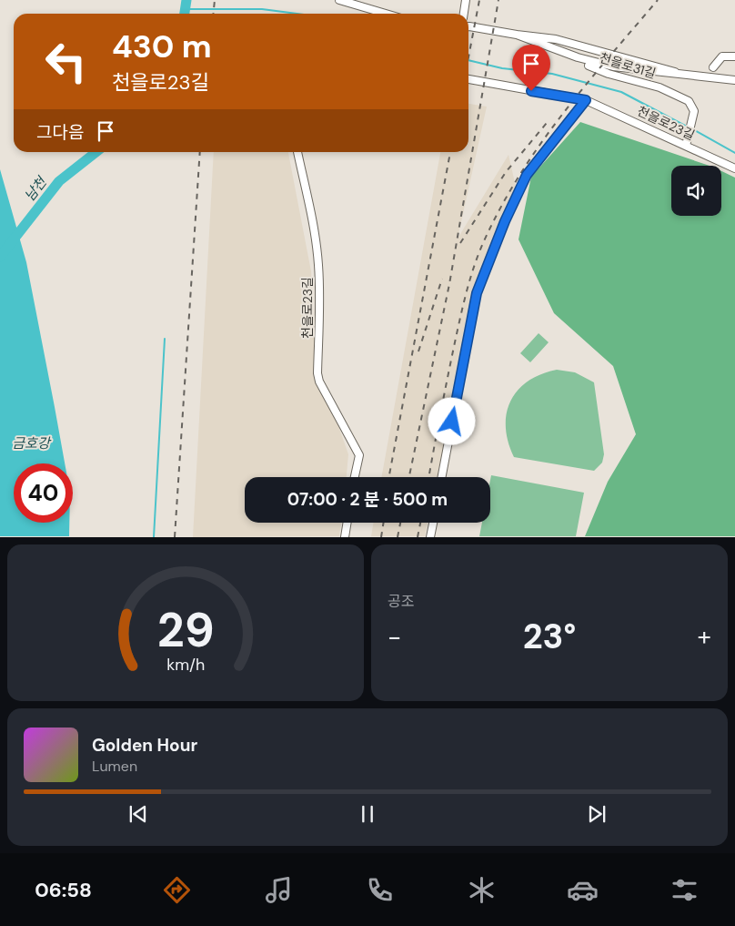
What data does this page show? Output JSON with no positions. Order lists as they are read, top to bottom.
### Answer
{
  "streets": {
    "street": ["천을로31길", "천을로23길"]
  },
  "crossings": [
    ["천을로31길", "천을로23길"]
  ],
  "water": ["남천", "금호강"],
  "page": {
    "turn": ["430 m", "천을로23길"],
    "then": "그다음",
    "limit": "40",
    "trip": "07:00 · 2 분 · 500 m",
    "tile": "공조",
    "heat": ["−", "23°", "+"],
    "song": ["Golden Hour", "Lumen"],
    "tabs": "06:58",
    "gauge": ["29", "km/h"]
  }
}
